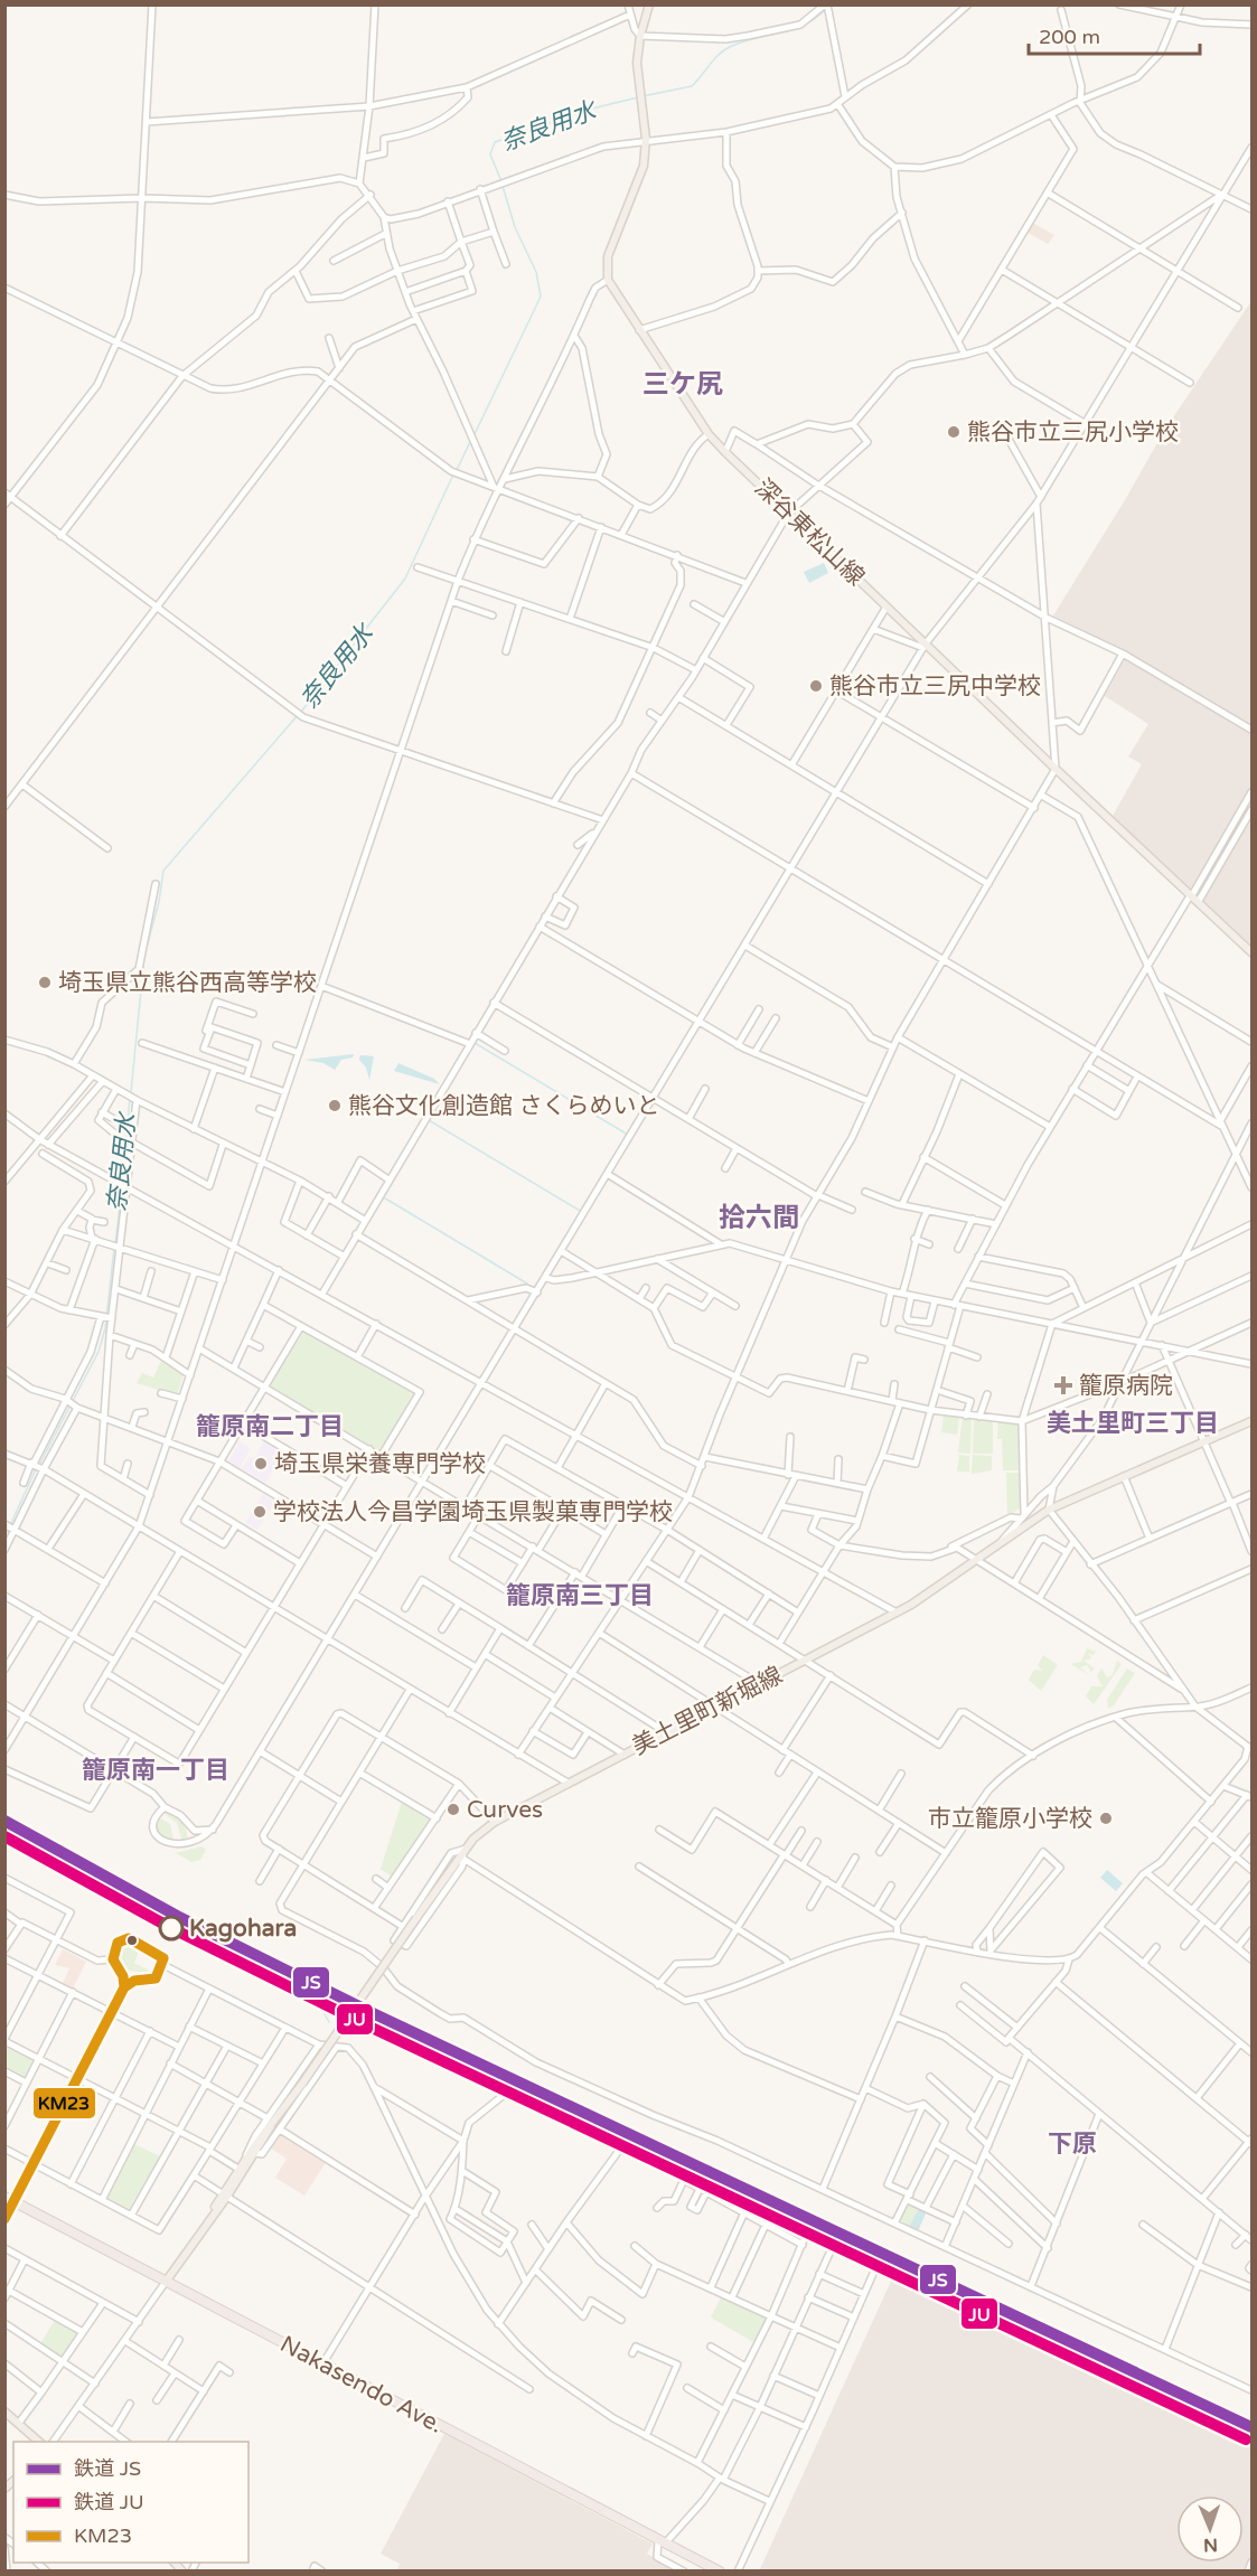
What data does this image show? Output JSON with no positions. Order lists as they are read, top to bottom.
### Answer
{
  "streets": {
    "highway": ["Nakasendo Ave."],
    "main road": ["深谷東松山線", "美土里町新堀線"]
  },
  "crossings": [
    ["美土里町新堀線", "Nakasendo Ave."]
  ],
  "districts": [
    "三ケ尻",
    "拾六間",
    "美土里町三丁目",
    "籠原南二丁目",
    "籠原南三丁目",
    "籠原南一丁目",
    "下原"
  ],
  "water": ["奈良用水"],
  "places": {
    "other": [
      "熊谷市立三尻小学校",
      "熊谷市立三尻中学校",
      "埼玉県立熊谷西高等学校",
      "熊谷文化創造館 さくらめいと",
      "埼玉県栄養専門学校",
      "学校法人今昌学園埼玉県製菓専門学校",
      "Curves",
      "市立籠原小学校",
      "Kagohara"
    ],
    "health": ["籠原病院"]
  },
  "lines": ["rail line JS", "rail line JU", "transit line KM23"],
  "legend": ["鉄道 JS", "鉄道 JU", "KM23"],
  "scale_bar": "200 m",
  "north": "bottom"
}
